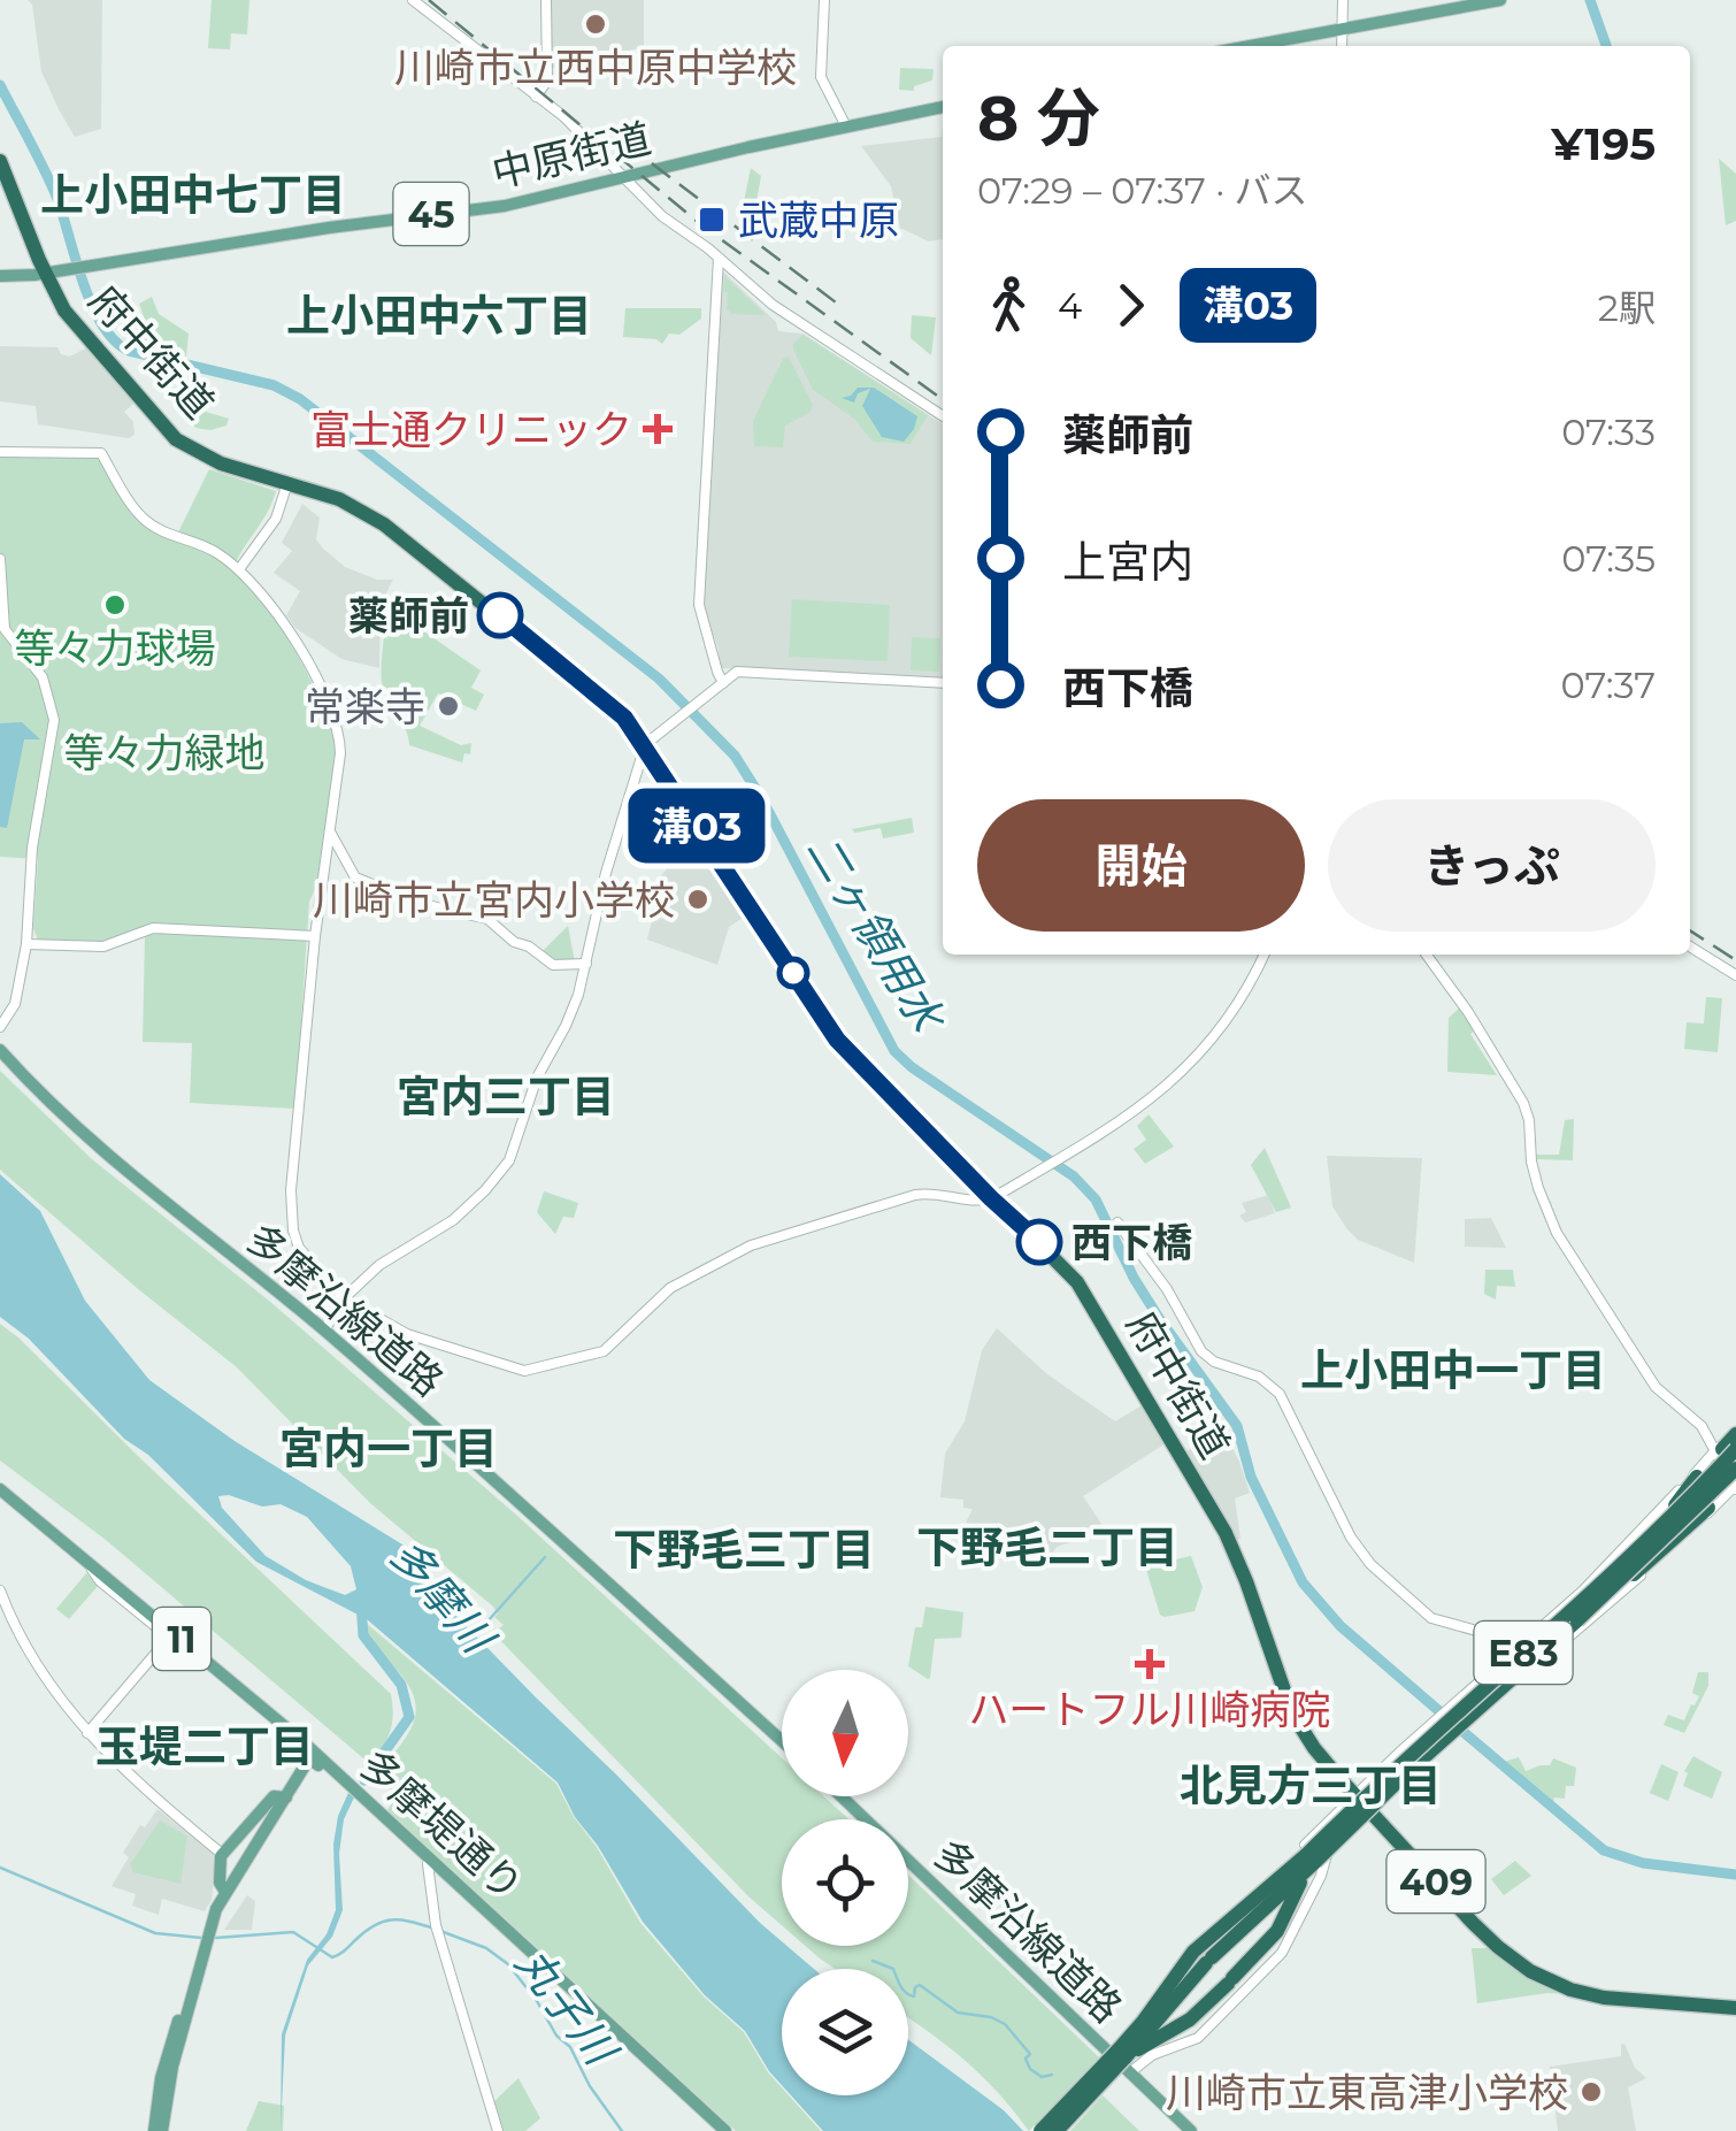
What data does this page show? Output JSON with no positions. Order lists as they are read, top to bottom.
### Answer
{
  "streets": {
    "highway": ["府中街道", "E83", "409"],
    "main road": [
      "中原街道",
      "45",
      "多摩沿線道路",
      "11",
      "多摩堤通り"
    ]
  },
  "crossings": [
    ["中原街道", "府中街道"],
    ["多摩沿線道路", "E83"]
  ],
  "districts": [
    "上小田中七丁目",
    "上小田中六丁目",
    "宮内三丁目",
    "上小田中一丁目",
    "宮内一丁目",
    "下野毛二丁目",
    "下野毛三丁目",
    "玉堤二丁目",
    "北見方三丁目"
  ],
  "water": ["二ヶ領用水", "多摩川", "丸子川"],
  "parks": ["等々力緑地"],
  "places": {
    "other": [
      "川崎市立西中原中学校",
      "等々力球場",
      "薬師前",
      "常楽寺",
      "川崎市立宮内小学校",
      "西下橋",
      "川崎市立東高津小学校"
    ],
    "transit": ["武蔵中原"],
    "health": ["富士通クリニック", "ハートフル川崎病院"]
  },
  "lines": ["bus line 溝03"],
  "north": "bottom",
  "page": {
    "on_map": "溝03",
    "heading": ["8 分", "07:29 – 07:37 · バス", "¥195"],
    "legs": ["4", "溝03", "2駅"],
    "list": [
      {
        "name": "薬師前",
        "value": "07:33"
      },
      {
        "name": "上宮内",
        "value": "07:35"
      },
      {
        "name": "西下橋",
        "value": "07:37"
      }
    ],
    "buttons": ["開始", "きっぷ"]
  }
}
